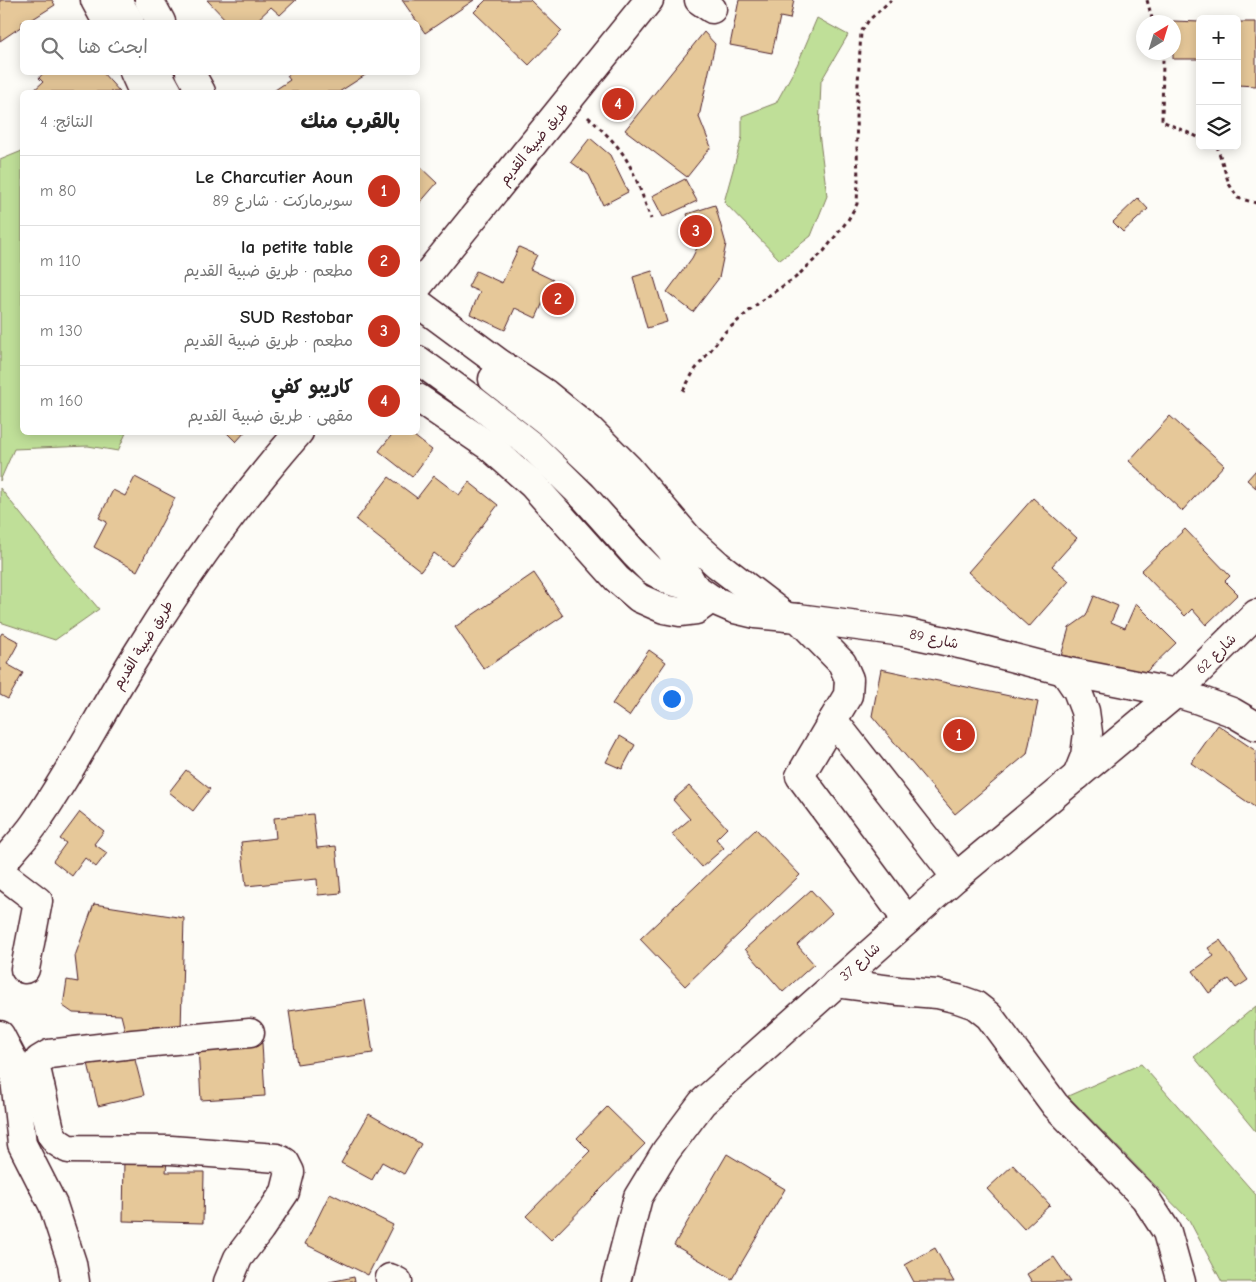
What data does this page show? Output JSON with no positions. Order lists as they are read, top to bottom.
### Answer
{
  "streets": {
    "street": [
      "طريق ضبية القديم",
      "شارع 89",
      "شارع 62",
      "شارع 37"
    ]
  },
  "crossings": [
    ["شارع 89", "شارع 62"],
    ["شارع 89", "شارع 37"],
    ["شارع 62", "شارع 37"]
  ],
  "north": "top right",
  "page": {
    "map_buttons": ["+", "−"],
    "search": "ابحث هنا",
    "pins": [
      "4",
      "3",
      "2",
      "1"
    ],
    "heading": ["بالقرب منك", "النتائج: 4"],
    "list": [
      {
        "mark": "1",
        "name": "Le Charcutier Aoun",
        "note": "سوبرماركت · شارع 89",
        "value": "80 m"
      },
      {
        "mark": "2",
        "name": "la petite table",
        "note": "مطعم · طريق ضبية القديم",
        "value": "110 m"
      },
      {
        "mark": "3",
        "name": "SUD Restobar",
        "note": "مطعم · طريق ضبية القديم",
        "value": "130 m"
      },
      {
        "mark": "4",
        "name": "كاريبو كفي",
        "note": "مقهى · طريق ضبية القديم",
        "value": "160 m"
      }
    ]
  }
}
